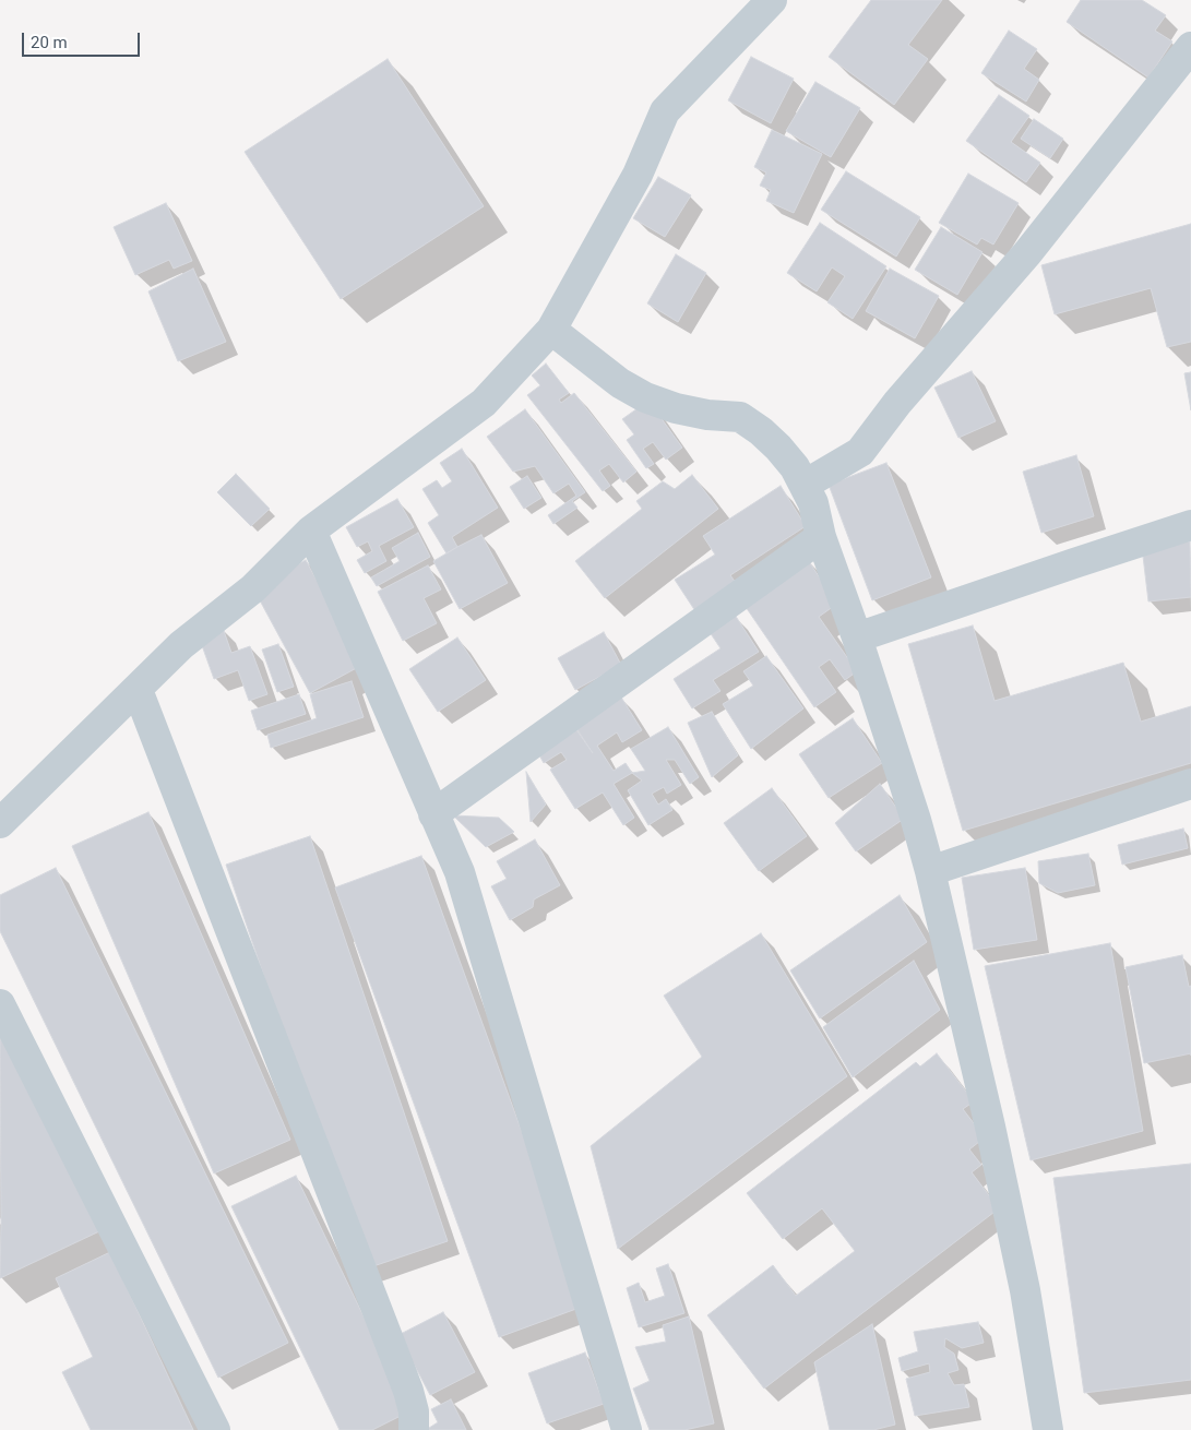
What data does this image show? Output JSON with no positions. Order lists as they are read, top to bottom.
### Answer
{
  "scale_bar": "20 m"
}
